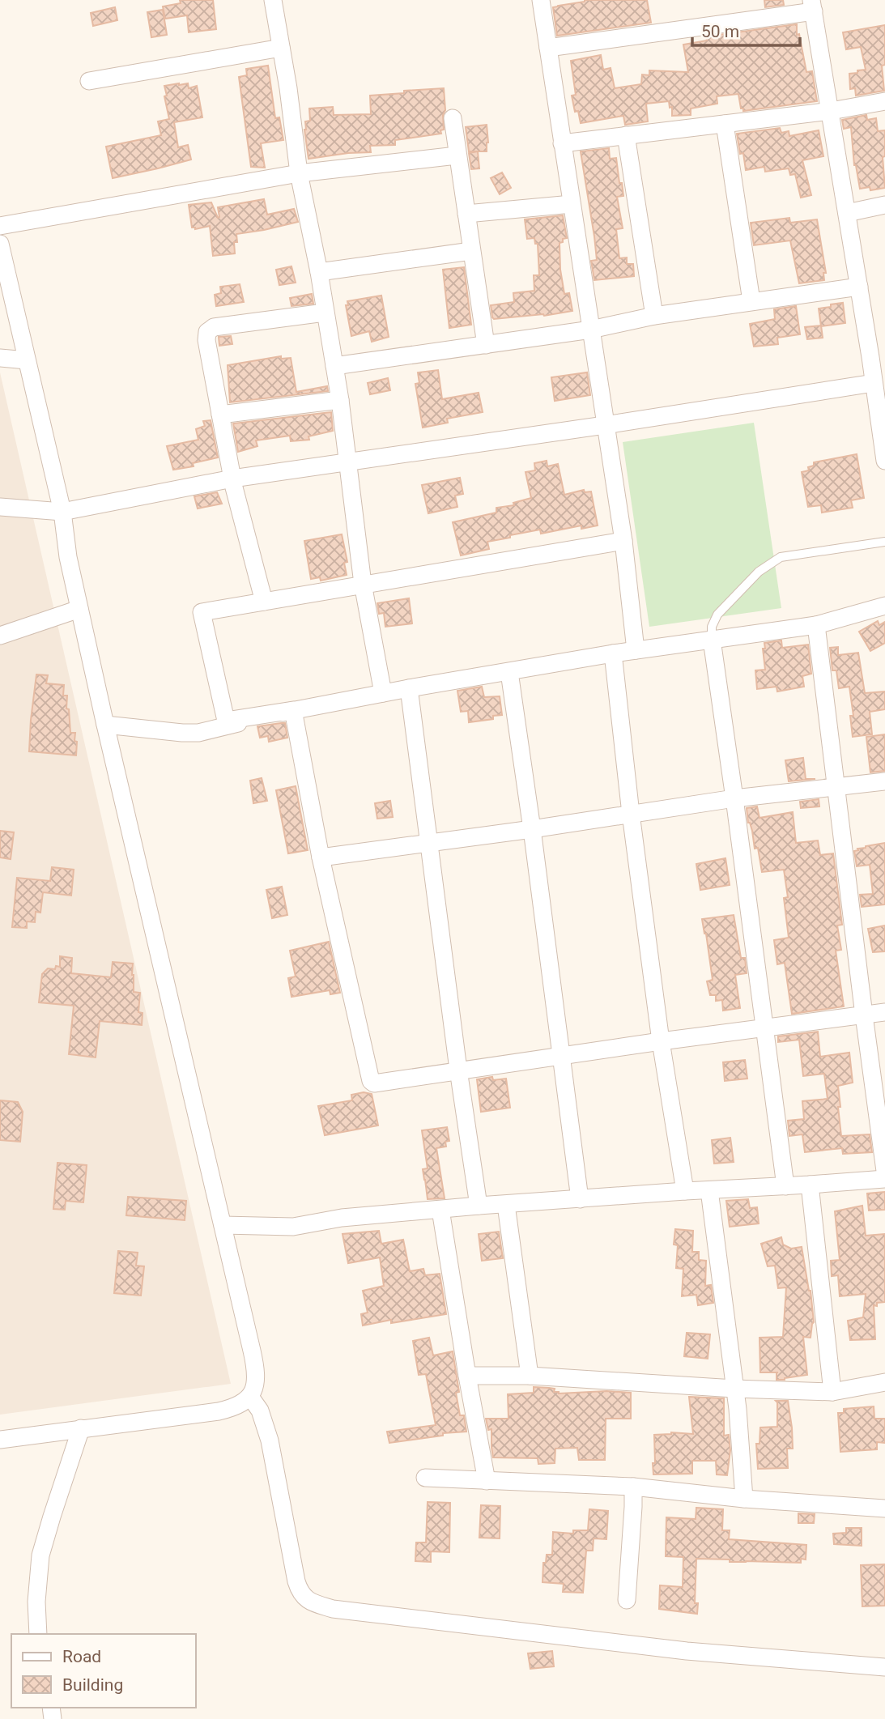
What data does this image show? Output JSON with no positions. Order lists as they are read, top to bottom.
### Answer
{
  "legend": ["Road", "Building"],
  "scale_bar": "50 m"
}
